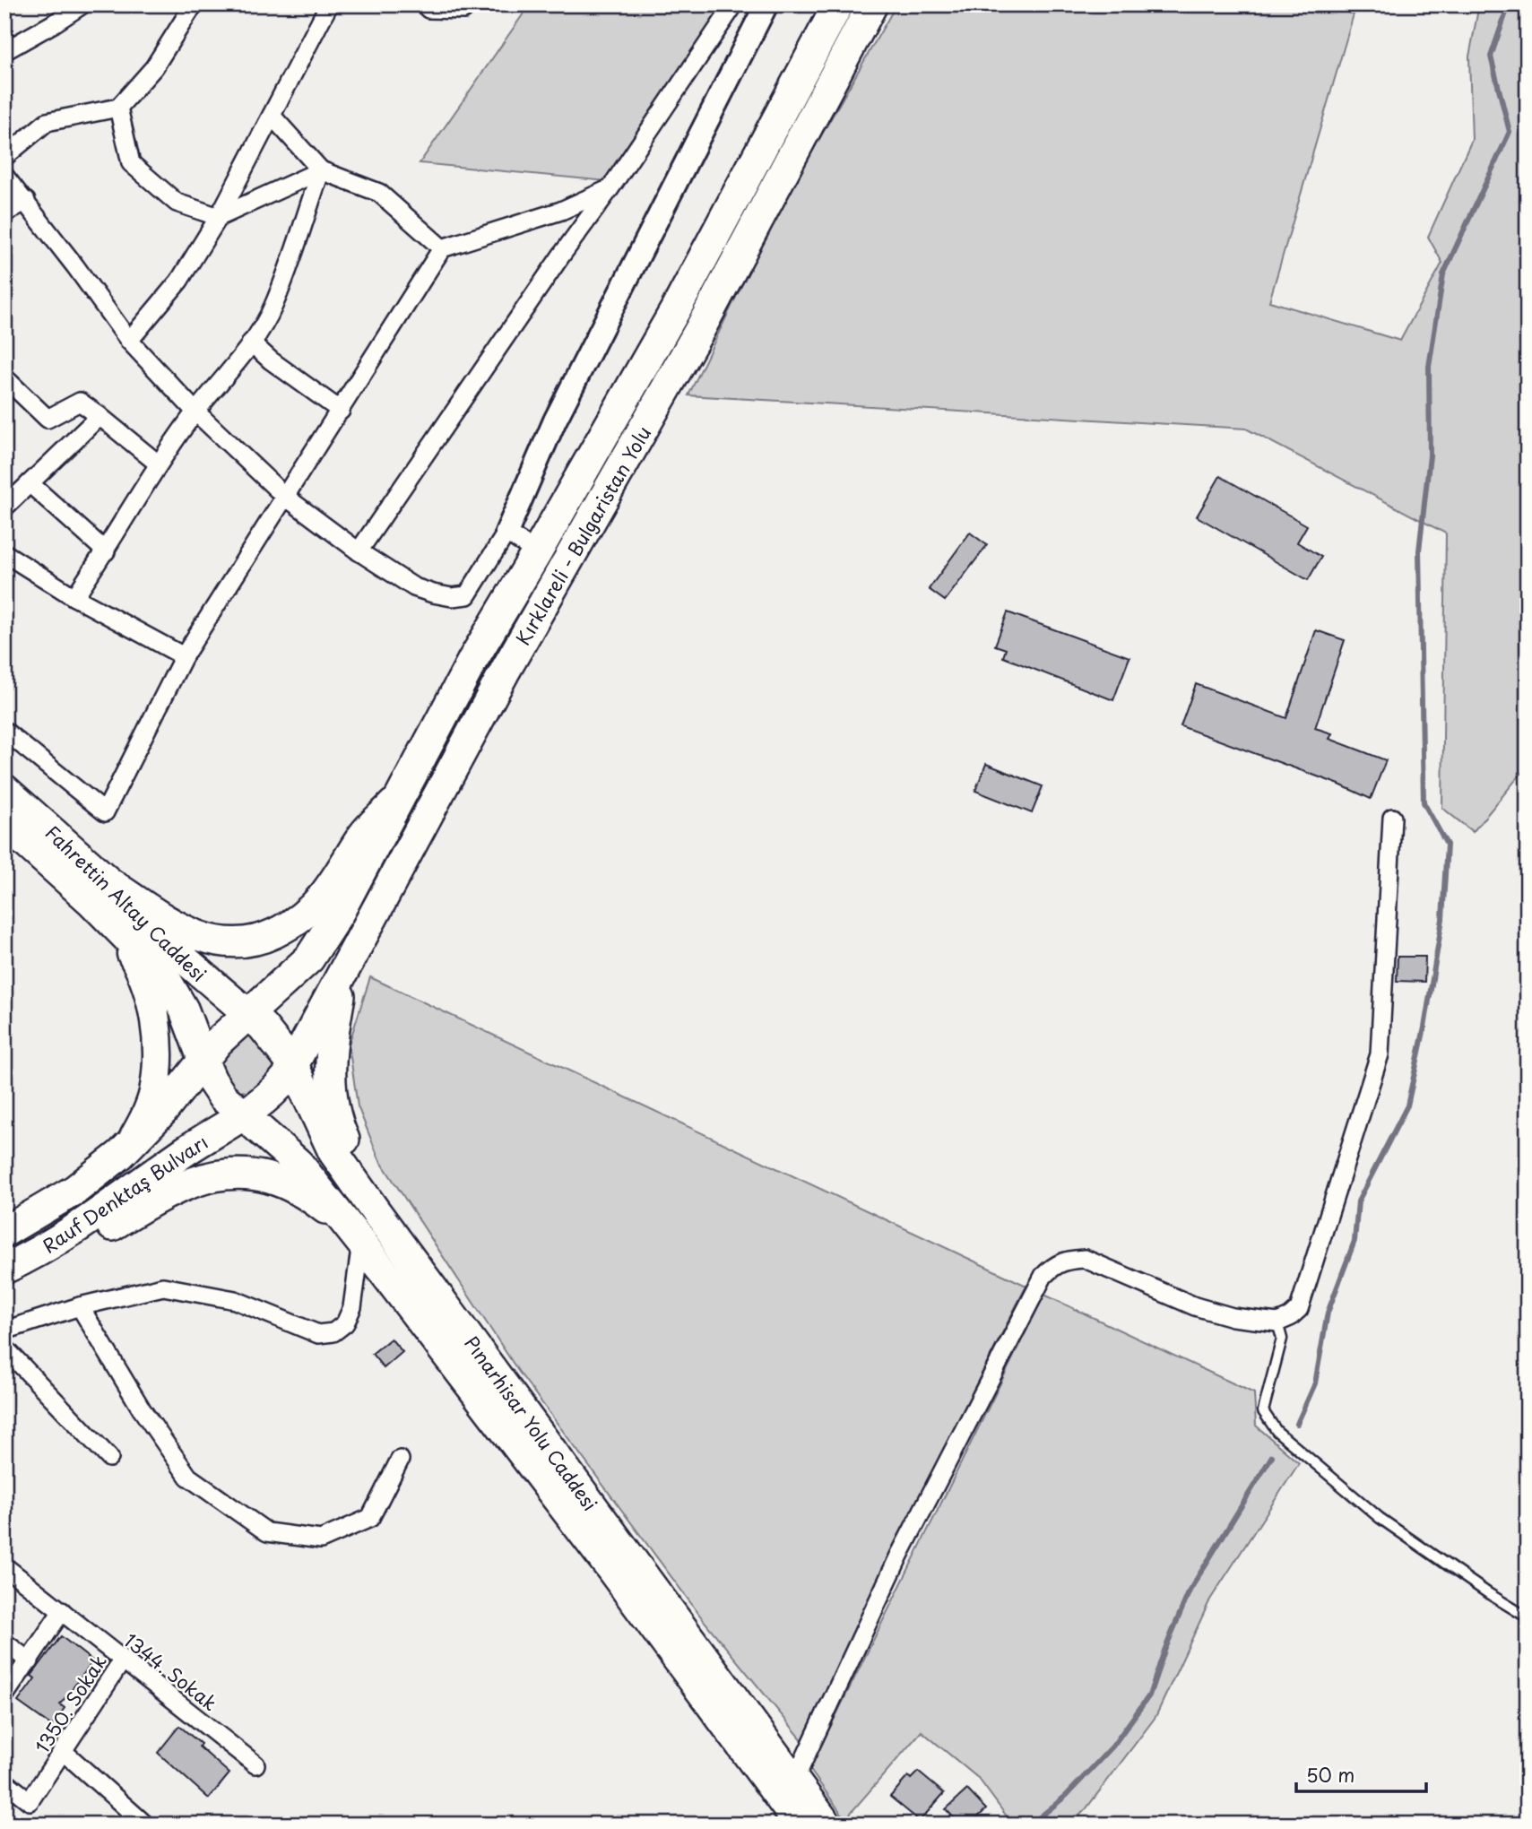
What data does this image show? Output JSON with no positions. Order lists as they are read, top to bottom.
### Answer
{
  "streets": {
    "highway": ["Kırklareli - Bulgaristan Yolu", "Rauf Denktaş Bulvarı", "Pınarhisar Yolu Caddesi"],
    "main road": ["Fahrettin Altay Caddesi"],
    "street": ["1344. Sokak", "1350. Sokak"]
  },
  "crossings": [
    ["Kırklareli - Bulgaristan Yolu", "Fahrettin Altay Caddesi"],
    ["Kırklareli - Bulgaristan Yolu", "Rauf Denktaş Bulvarı"],
    ["Kırklareli - Bulgaristan Yolu", "Pınarhisar Yolu Caddesi"],
    ["Fahrettin Altay Caddesi", "Rauf Denktaş Bulvarı"],
    ["Fahrettin Altay Caddesi", "Pınarhisar Yolu Caddesi"],
    ["Rauf Denktaş Bulvarı", "Pınarhisar Yolu Caddesi"],
    ["1344. Sokak", "1350. Sokak"]
  ],
  "scale_bar": "50 m"
}
